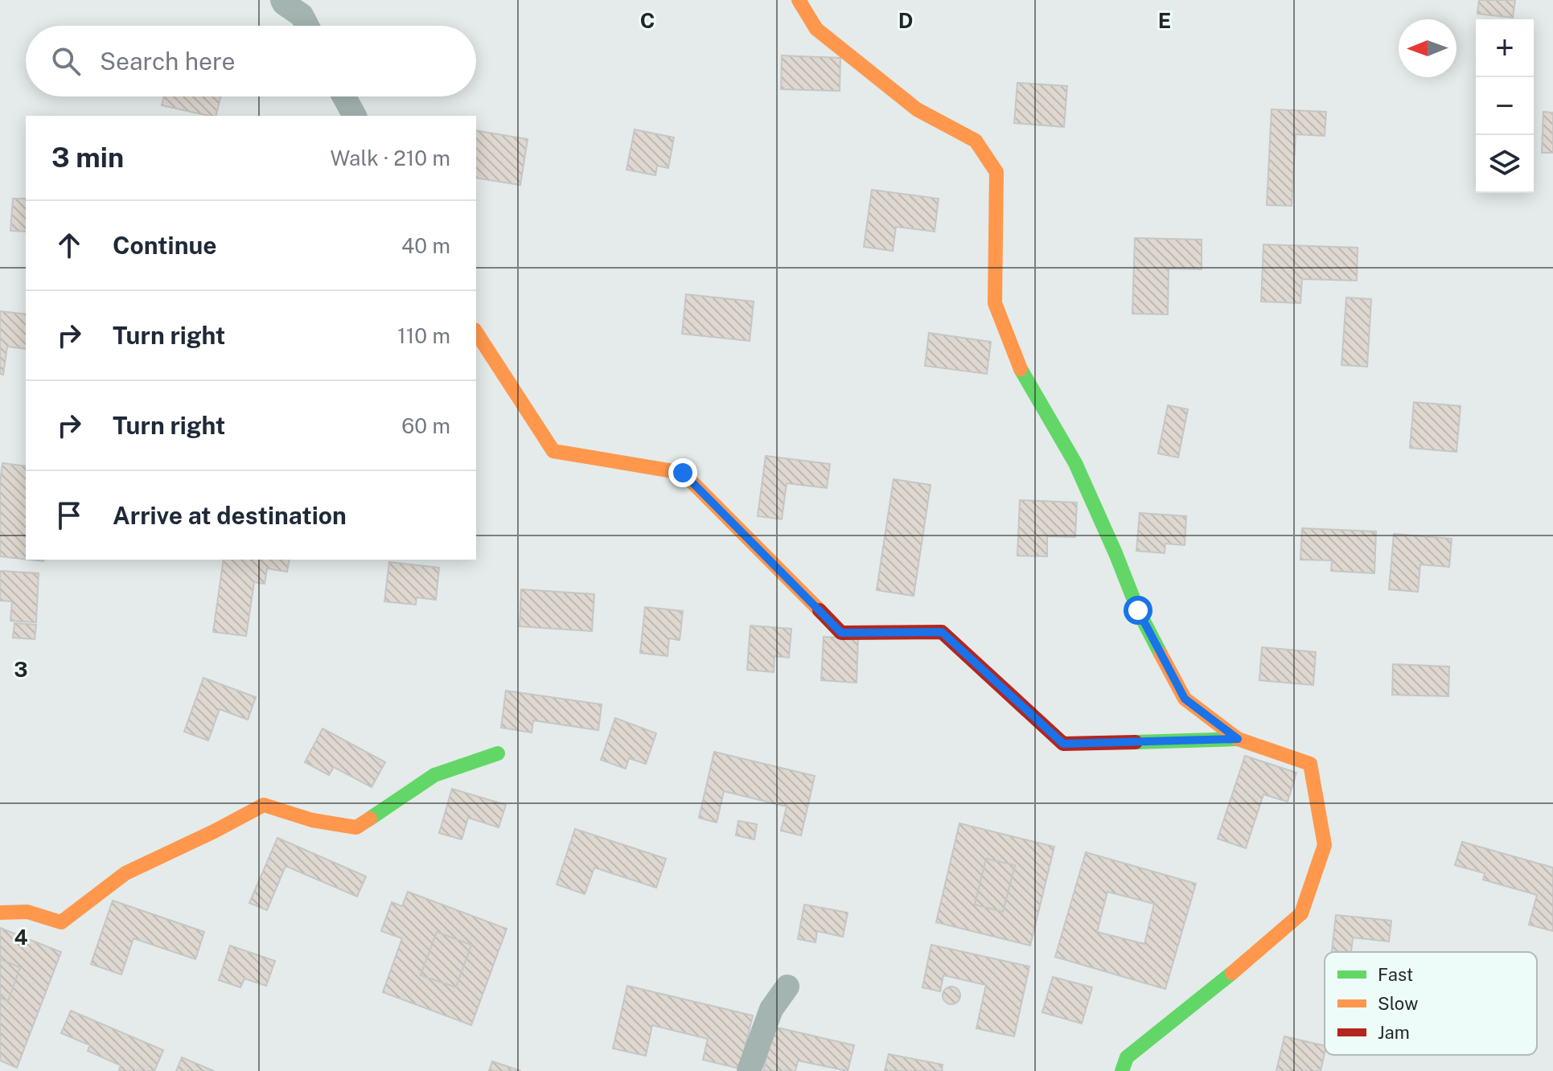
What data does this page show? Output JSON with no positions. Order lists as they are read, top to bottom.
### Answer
{
  "legend": ["Fast", "Slow", "Jam"],
  "north": "left",
  "page": {
    "map_buttons": ["+", "−"],
    "search": "Search here",
    "heading": ["3 min", "Walk · 210 m"],
    "list": [
      ["Continue", "40 m"],
      ["Turn right", "110 m"],
      ["Turn right", "60 m"],
      "Arrive at destination"
    ]
  },
  "grid": {
    "columns": ["C", "D", "E"],
    "rows": ["3", "4"]
  }
}
